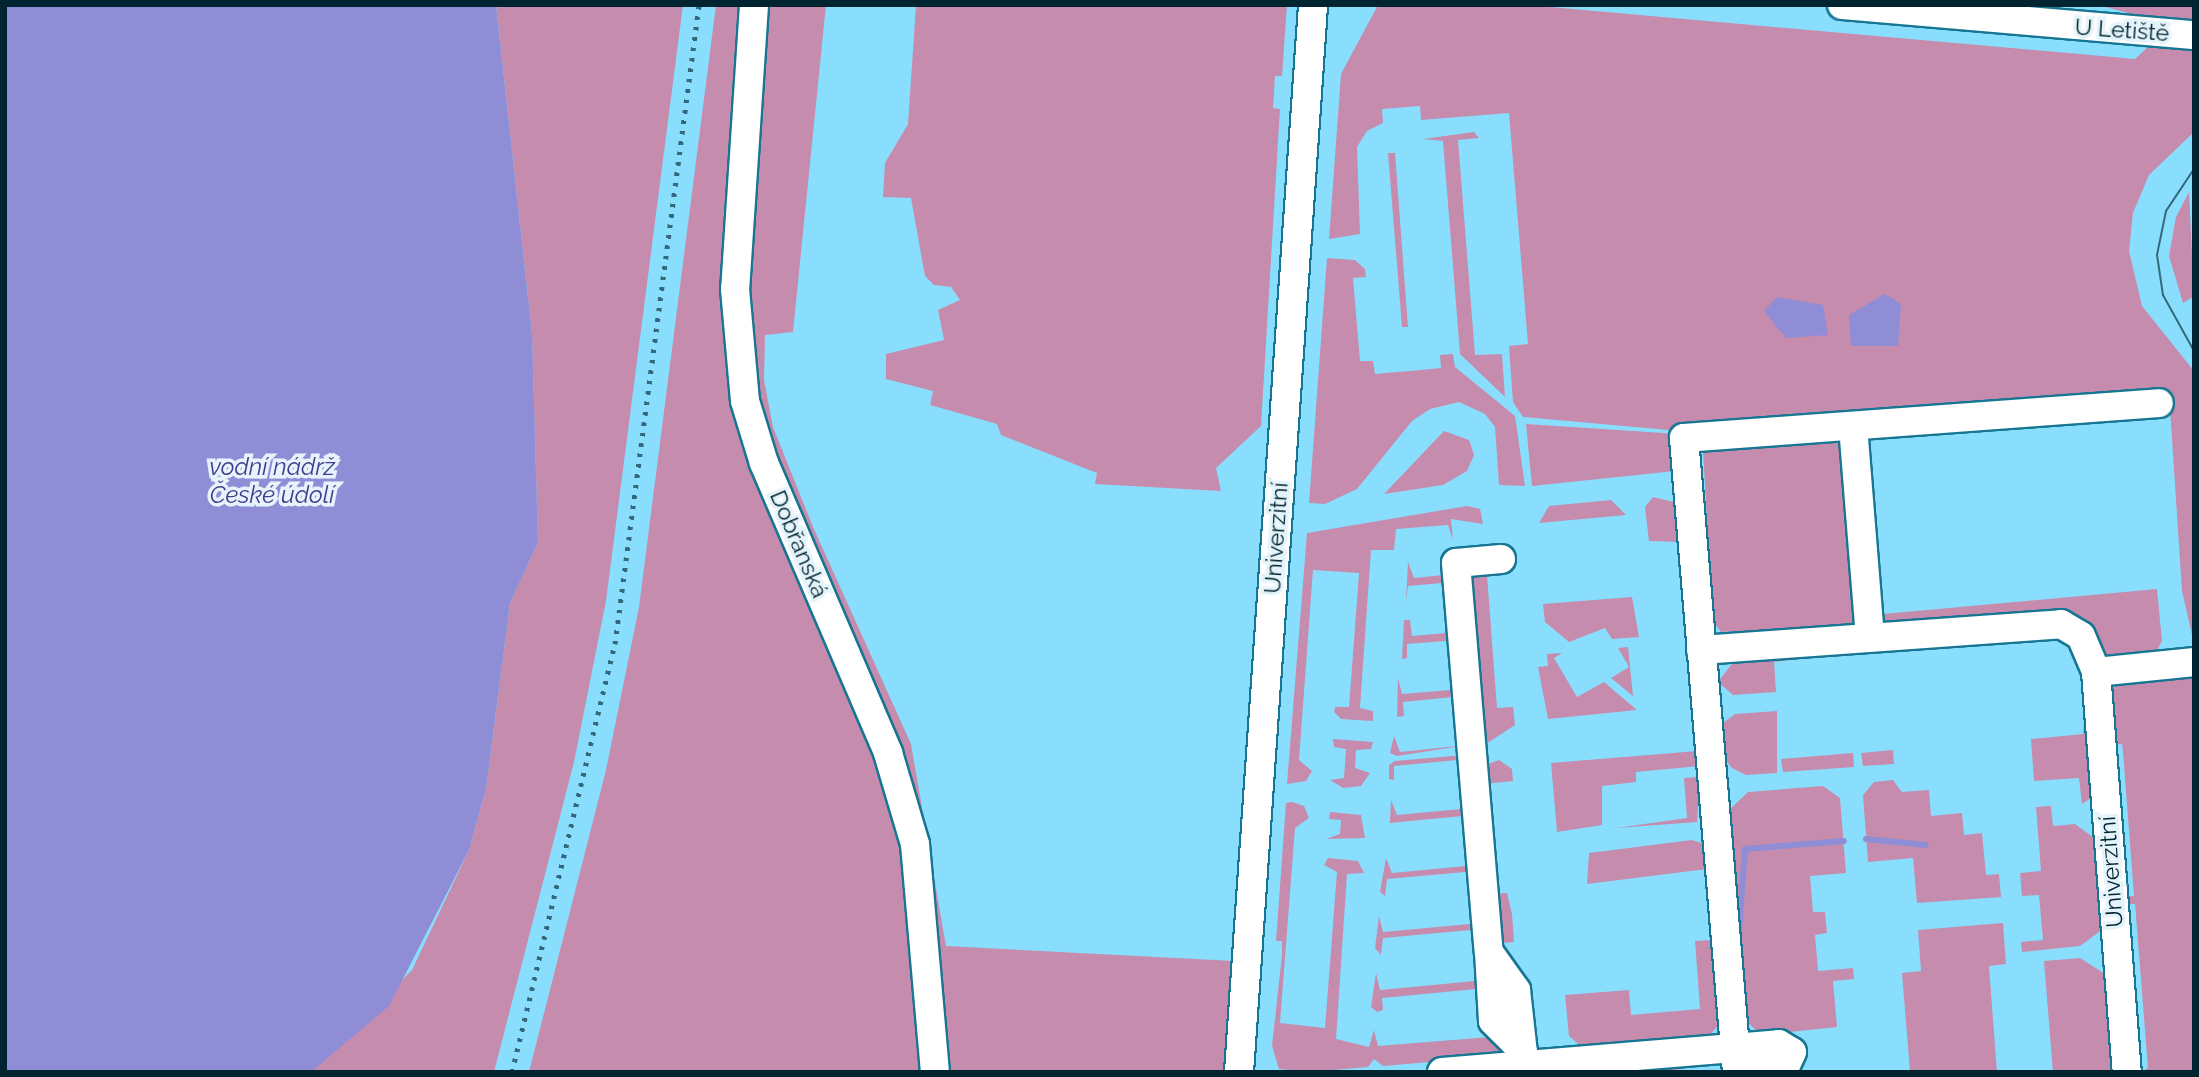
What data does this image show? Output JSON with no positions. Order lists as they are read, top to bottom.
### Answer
{
  "streets": {
    "street": ["U Letiště", "Univerzitní", "Dobřanská"]
  },
  "water": ["vodní nádrž České údolí"]
}
